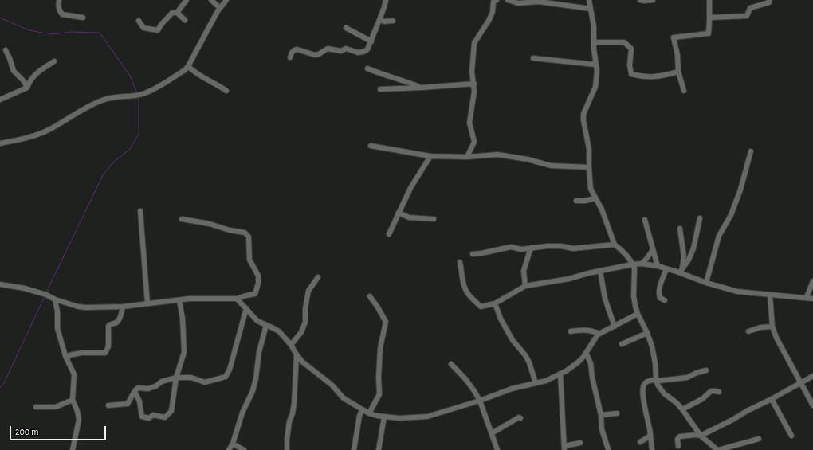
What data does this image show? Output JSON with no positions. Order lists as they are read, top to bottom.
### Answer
{
  "scale_bar": "200 m"
}
